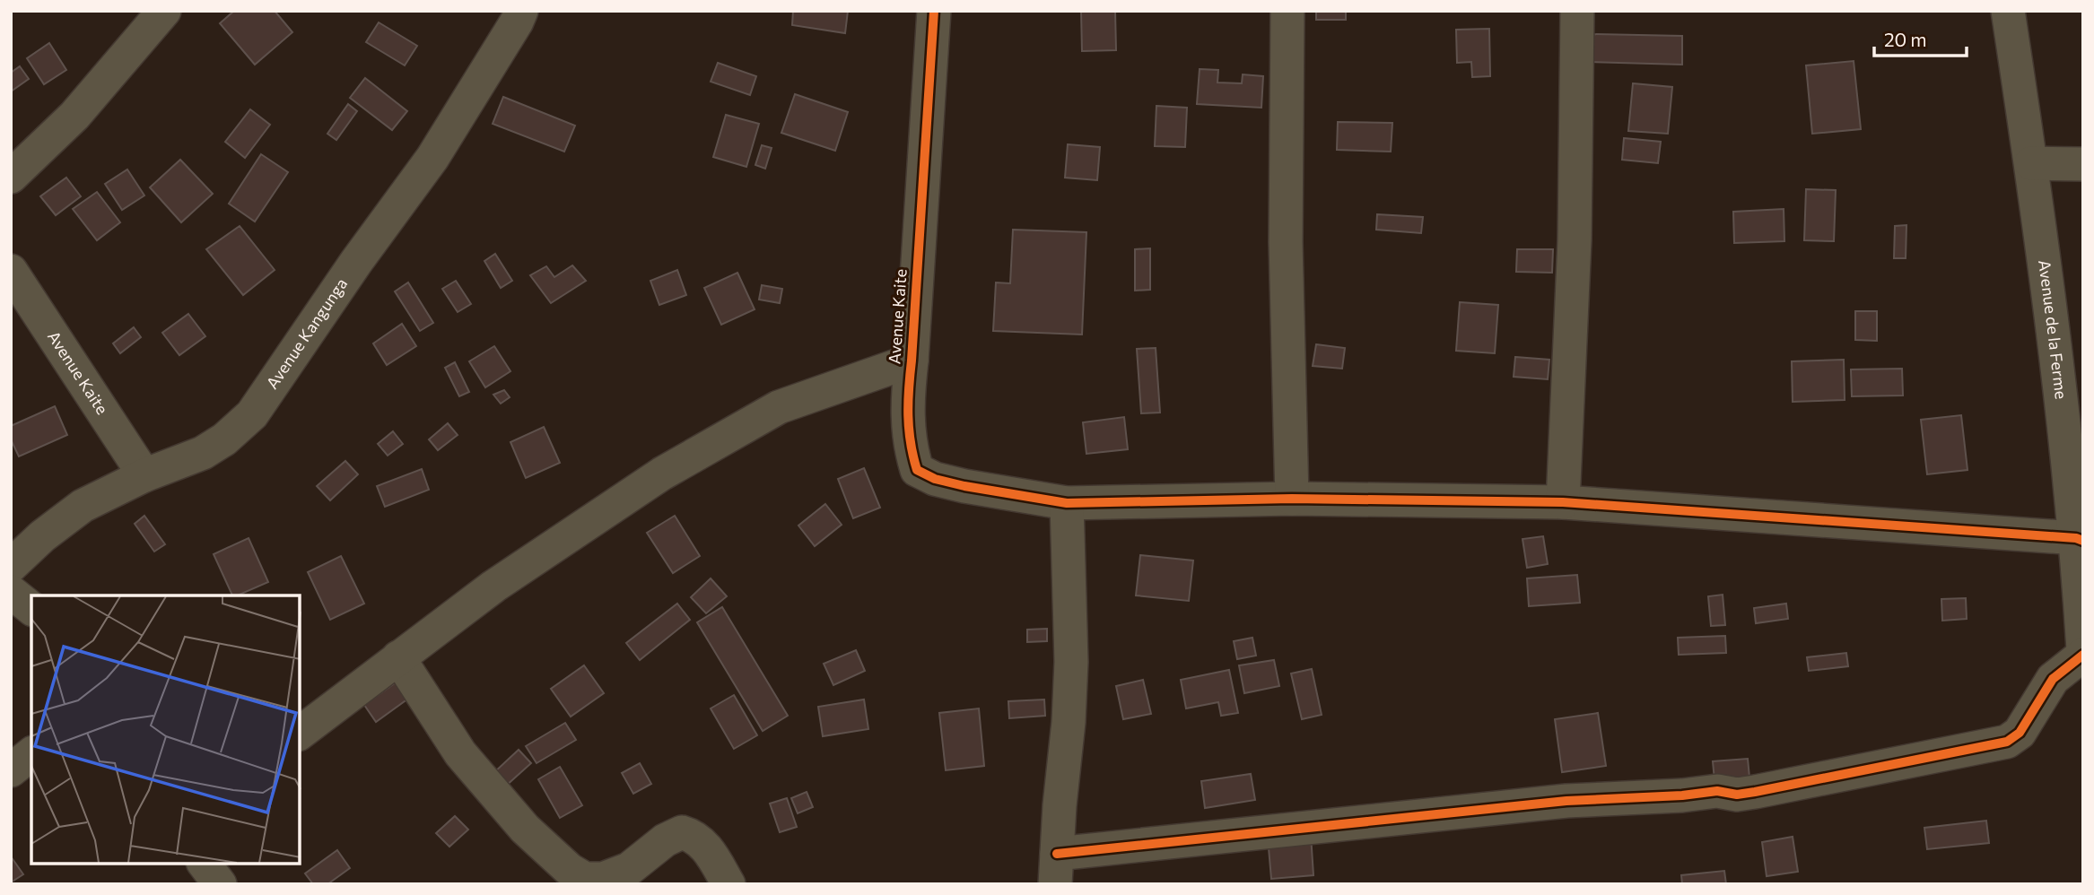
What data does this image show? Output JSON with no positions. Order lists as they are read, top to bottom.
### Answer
{
  "streets": {
    "street": ["Avenue Kaite", "Avenue de la Ferme", "Avenue Kangunga"]
  },
  "crossings": [
    ["Avenue Kaite", "Avenue Kangunga"]
  ],
  "scale_bar": "20 m"
}
